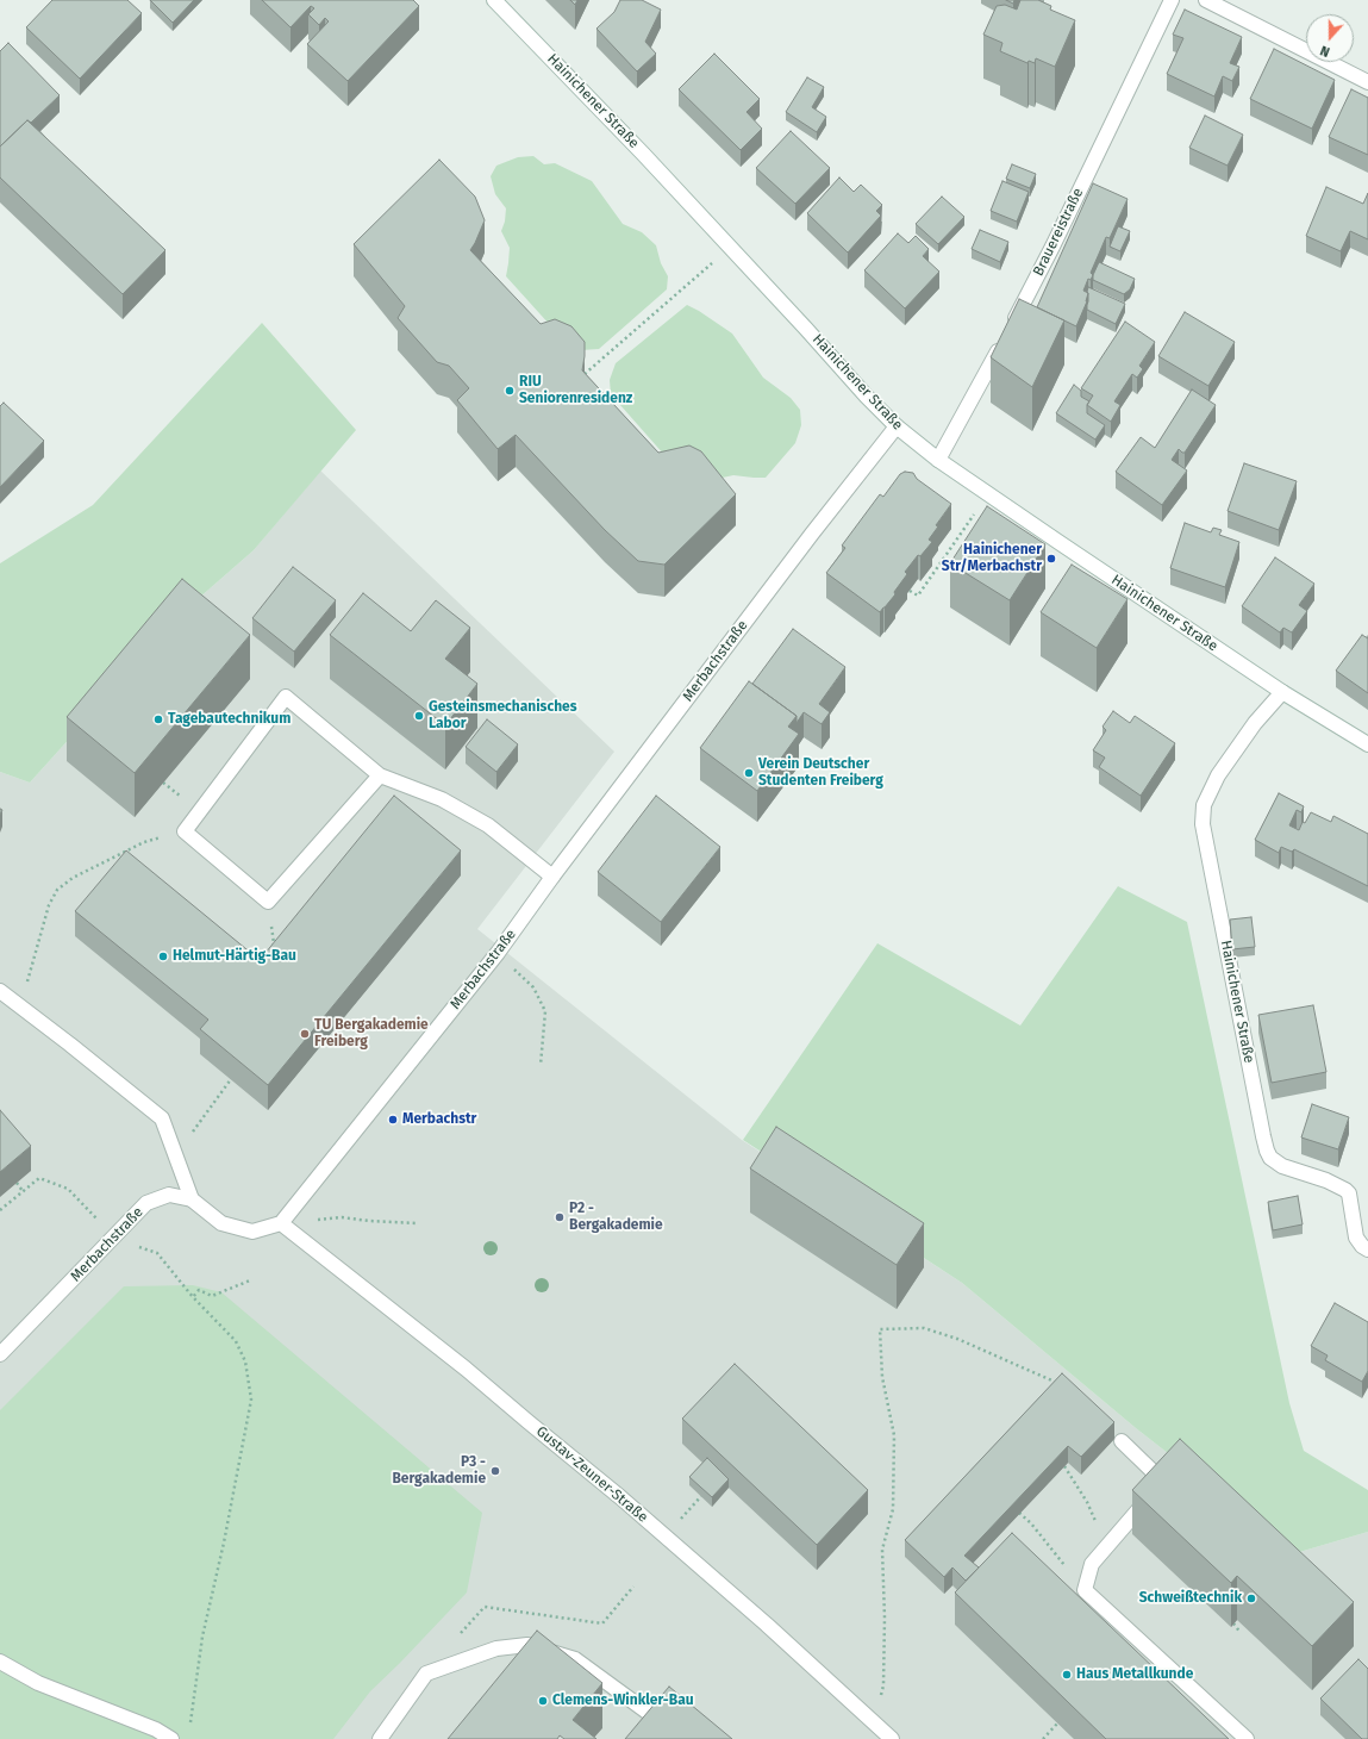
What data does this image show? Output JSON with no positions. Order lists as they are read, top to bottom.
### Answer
{
  "streets": {
    "street": [
      "Hainichener Straße",
      "Brauereistraße",
      "Merbachstraße",
      "Gustav-Zeuner-Straße"
    ]
  },
  "crossings": [
    ["Hainichener Straße", "Brauereistraße"],
    ["Hainichener Straße", "Merbachstraße"],
    ["Merbachstraße", "Gustav-Zeuner-Straße"]
  ],
  "places": [
    "RIU Seniorenresidenz",
    "Hainichener Str/Merbachstr",
    "Gesteinsmechanisches Labor",
    "Tagebautechnikum",
    "Verein Deutscher Studenten Freiberg",
    "Helmut-Härtig-Bau",
    "TU Bergakademie Freiberg",
    "Merbachstr",
    "P2 - Bergakademie",
    "P3 - Bergakademie",
    "Schweißtechnik",
    "Haus Metallkunde",
    "Clemens-Winkler-Bau"
  ],
  "north": "bottom"
}
